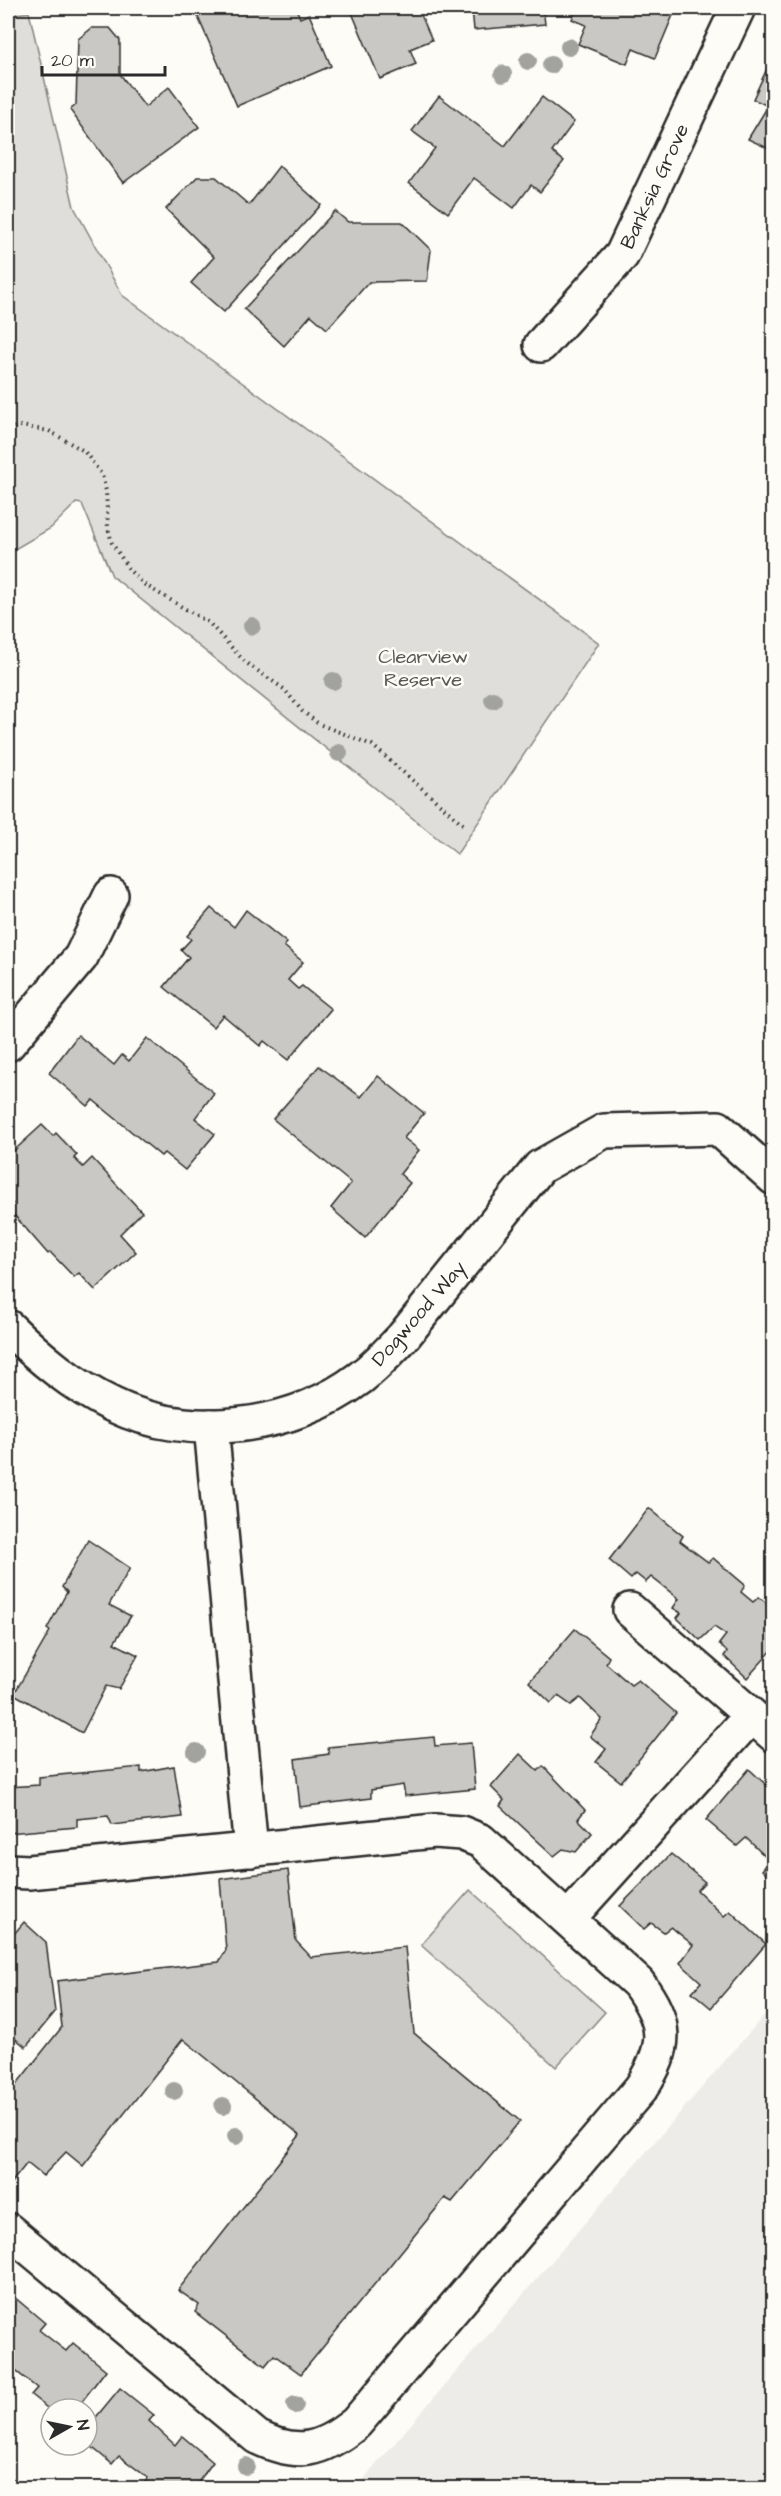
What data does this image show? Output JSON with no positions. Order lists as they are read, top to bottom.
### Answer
{
  "streets": {
    "street": ["Banksia Grove", "Dogwood Way"]
  },
  "parks": ["Clearview Reserve"],
  "scale_bar": "20 m",
  "north": "right"
}
